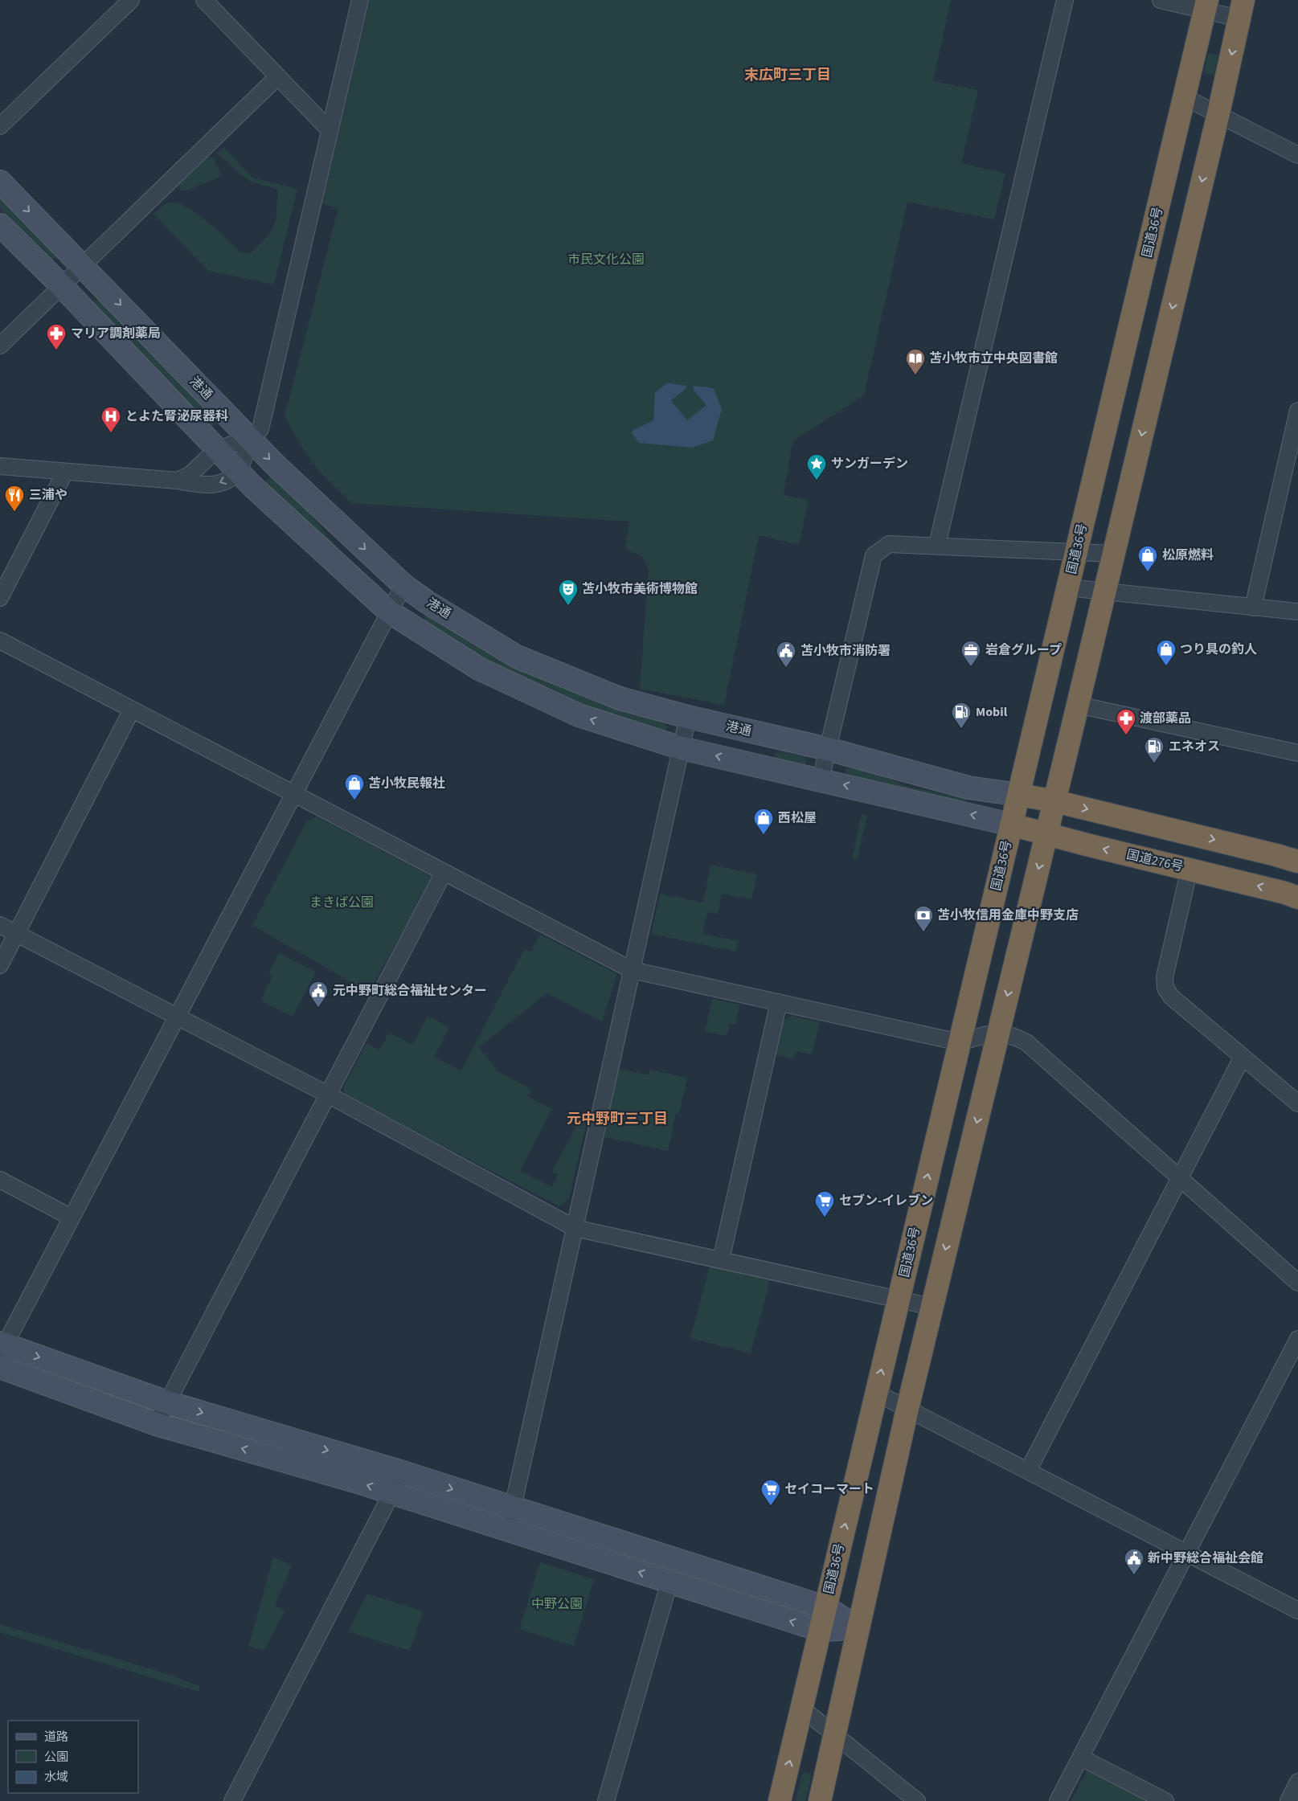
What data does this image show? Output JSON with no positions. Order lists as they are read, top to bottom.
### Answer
{
  "streets": {
    "highway": ["国道36号", "国道276号"],
    "street": ["港通"]
  },
  "crossings": [
    ["国道36号", "港通"],
    ["国道36号", "国道276号"]
  ],
  "districts": ["末広町三丁目", "元中野町三丁目"],
  "parks": ["市民文化公園", "まきば公園", "中野公園"],
  "places": {
    "pharmacy": ["マリア調剤薬局", "渡部薬品"],
    "library": ["苫小牧市立中央図書館"],
    "hospital": ["とよた腎泌尿器科"],
    "place": ["サンガーデン"],
    "restaurant": ["三浦や"],
    "shop": [
      "松原燃料",
      "つり具の釣人",
      "苫小牧民報社",
      "西松屋"
    ],
    "theatre": ["苫小牧市美術博物館"],
    "office": ["岩倉グループ"],
    "public building": ["苫小牧市消防署", "元中野町総合福祉センター", "新中野総合福祉会館"],
    "fuel station": ["Mobil", "エネオス"],
    "bank": ["苫小牧信用金庫中野支店"],
    "supermarket": ["セブン-イレブン", "セイコーマート"]
  },
  "legend": ["道路", "公園", "水域"]
}
